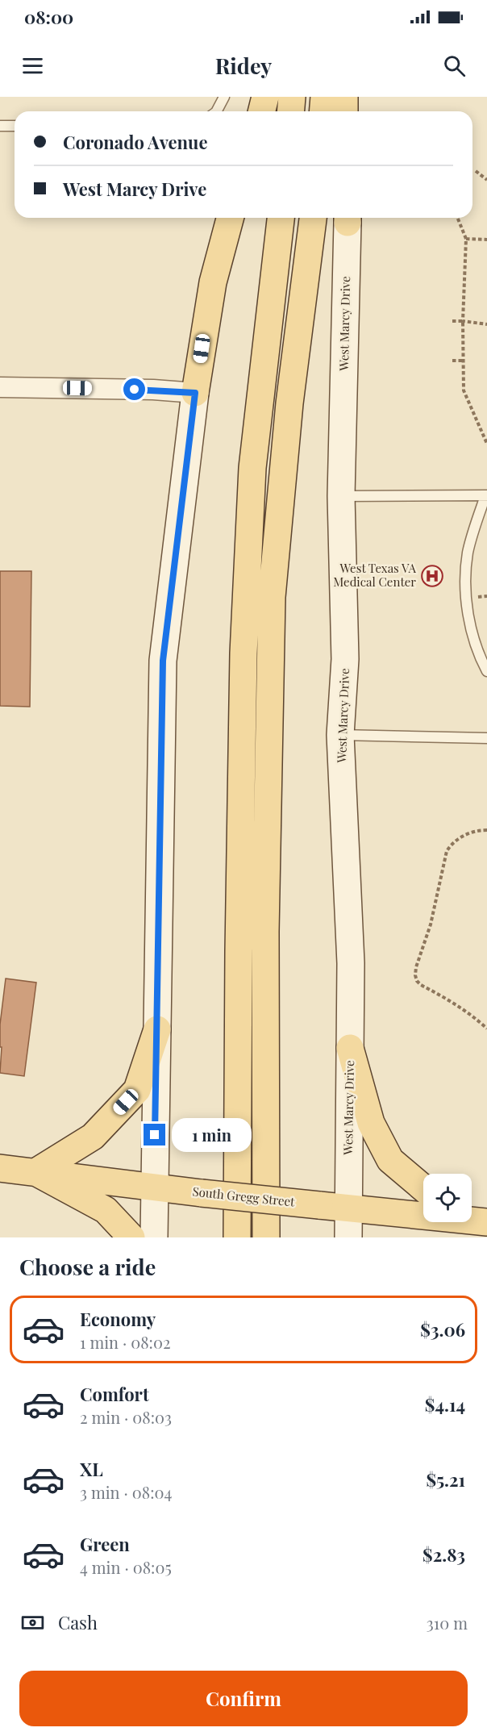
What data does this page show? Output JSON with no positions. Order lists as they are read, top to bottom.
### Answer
{
  "streets": {
    "main road": ["South Gregg Street"],
    "street": ["West Marcy Drive"]
  },
  "crossings": [
    ["West Marcy Drive", "South Gregg Street"]
  ],
  "places": {
    "hospital": ["West Texas VA Medical Center"]
  },
  "page": {
    "status": "08:00",
    "header": "Ridey",
    "banner": ["Coronado Avenue", "West Marcy Drive"],
    "bubble": "1 min",
    "heading": "Choose a ride",
    "list": [
      {
        "name": "Economy",
        "note": "1 min · 08:02",
        "value": "$3.06"
      },
      {
        "name": "Comfort",
        "note": "2 min · 08:03",
        "value": "$4.14"
      },
      {
        "name": "XL",
        "note": "3 min · 08:04",
        "value": "$5.21"
      },
      {
        "name": "Green",
        "note": "4 min · 08:05",
        "value": "$2.83"
      }
    ],
    "pay": ["Cash", "310 m"],
    "buttons": "Confirm"
  }
}
